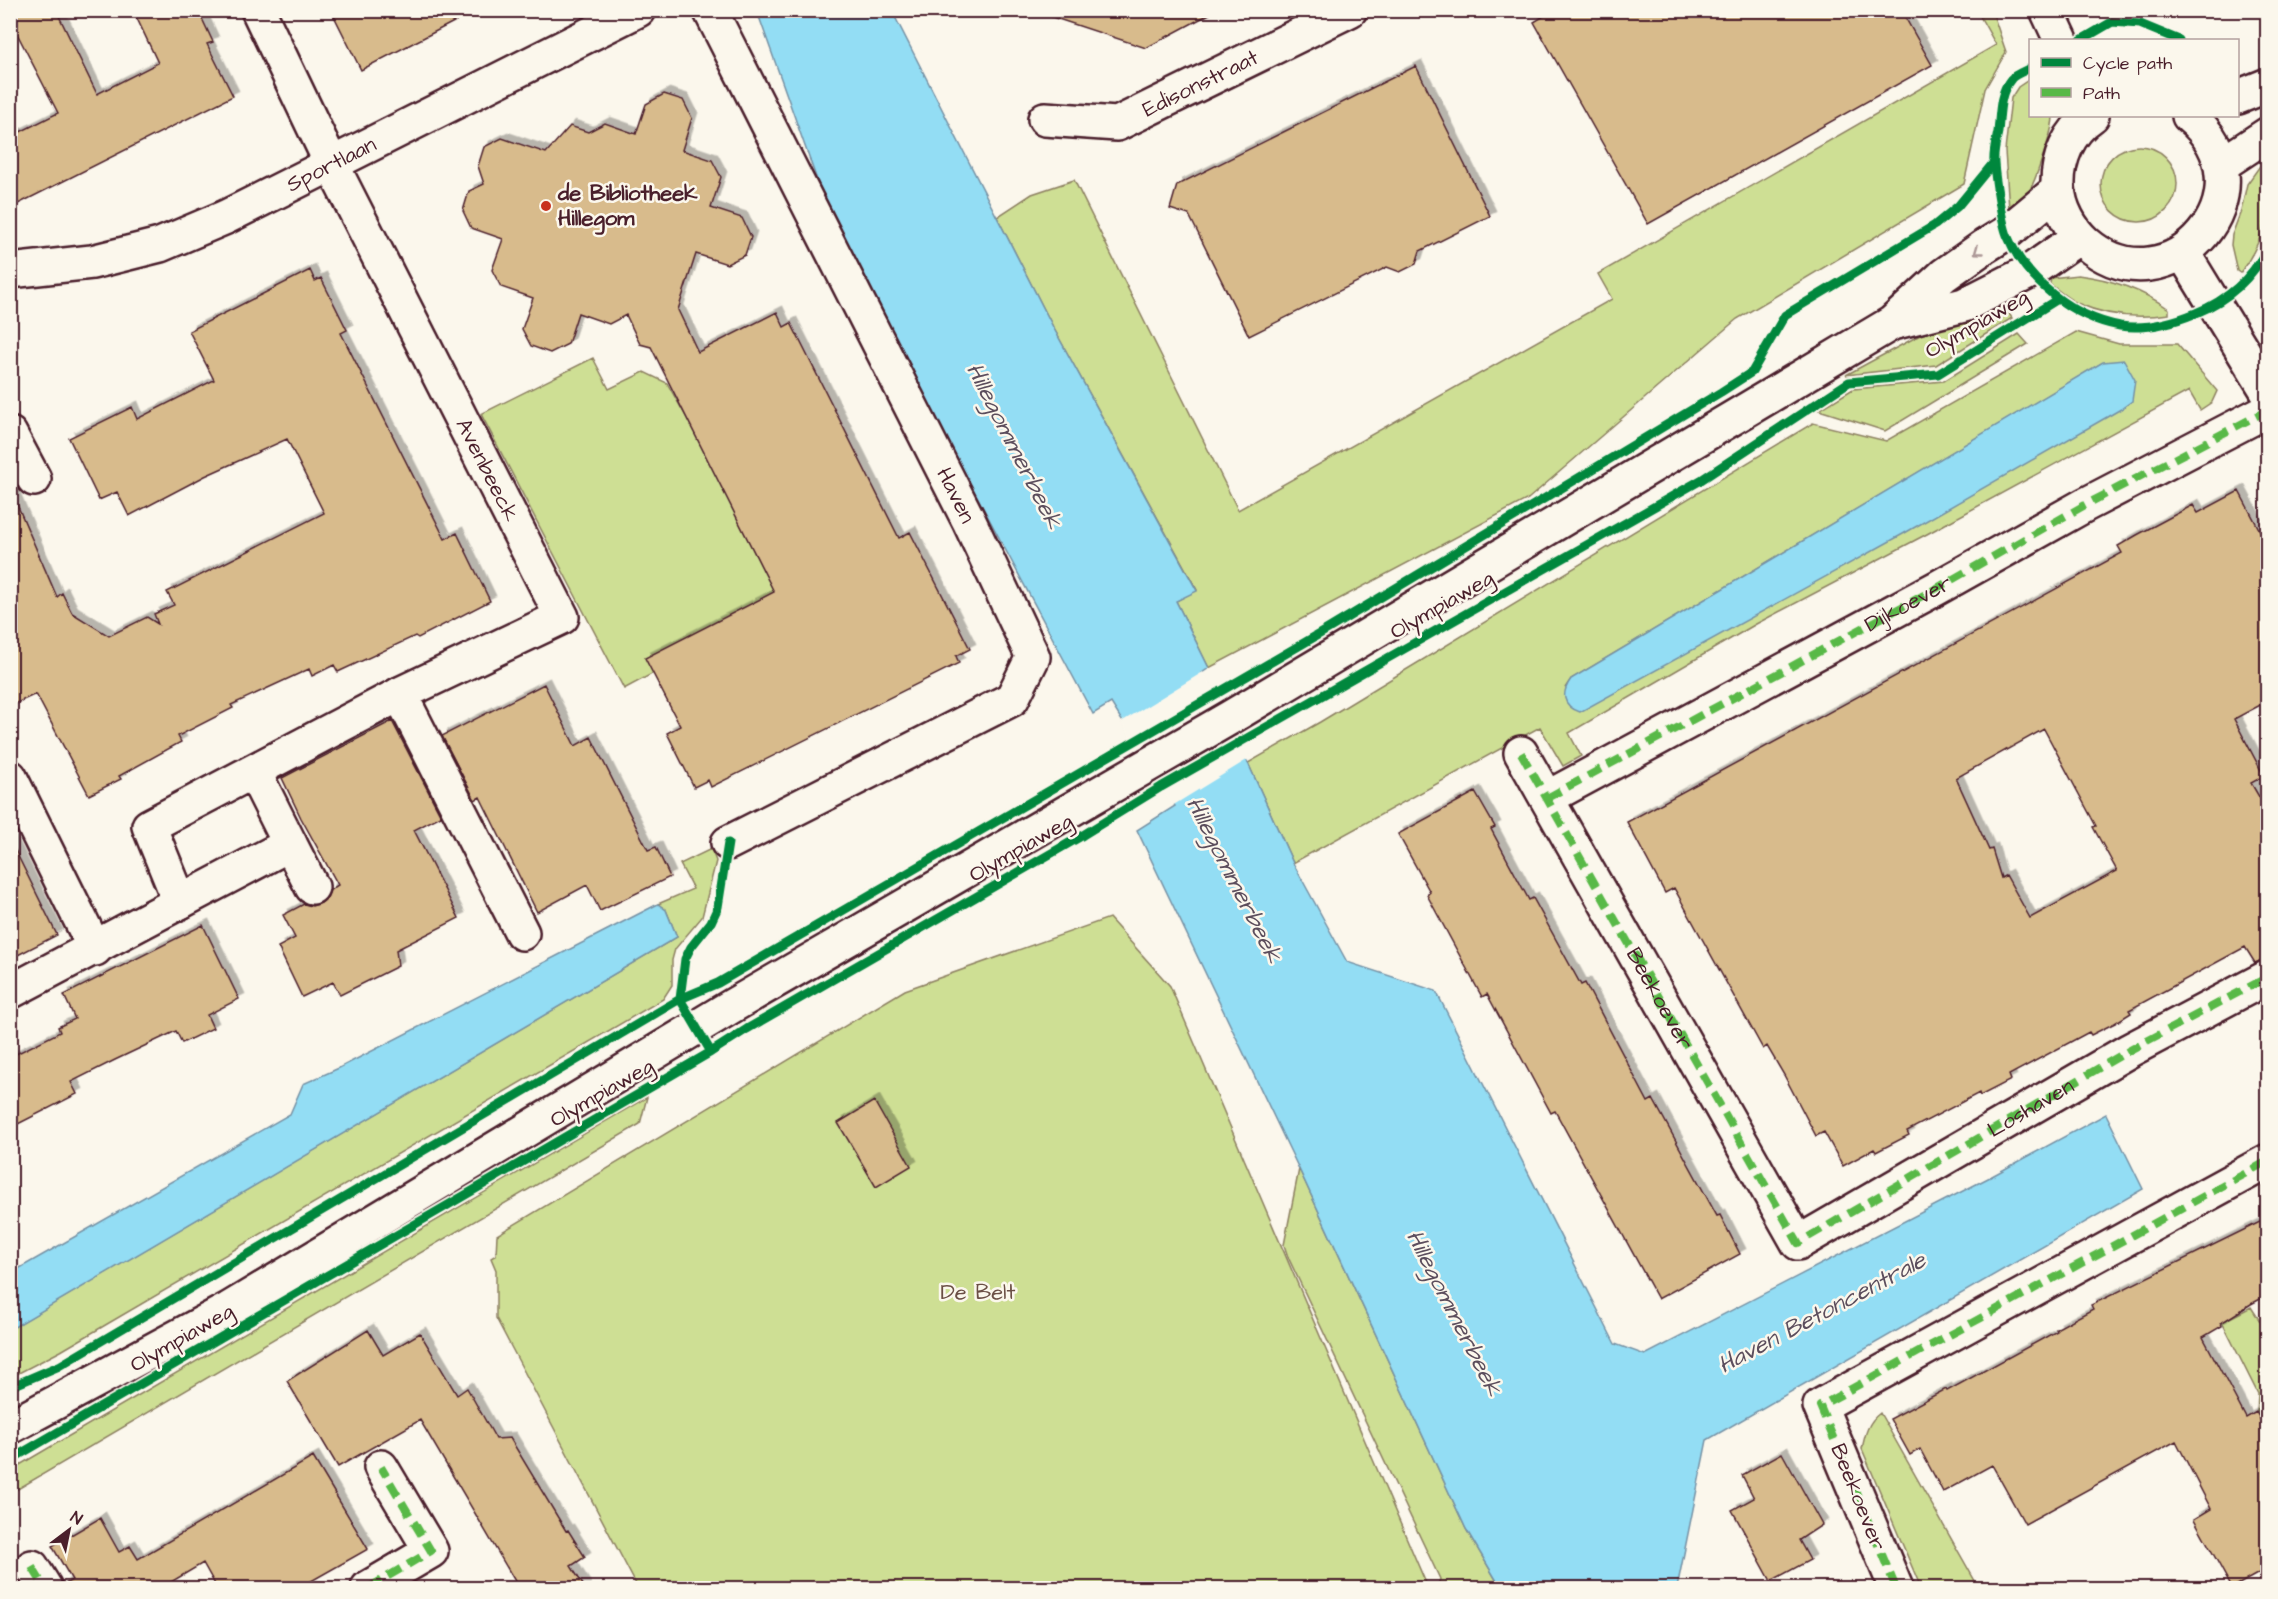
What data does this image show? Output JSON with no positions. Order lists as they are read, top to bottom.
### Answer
{
  "streets": {
    "street": [
      "Edisonstraat",
      "Sportlaan",
      "Olympiaweg",
      "Avenbeeck",
      "Haven",
      "Dijkoever",
      "Beekoever",
      "Loshaven"
    ]
  },
  "crossings": [
    ["Sportlaan", "Avenbeeck"],
    ["Dijkoever", "Beekoever"],
    ["Beekoever", "Loshaven"]
  ],
  "water": ["Hillegommerbeek", "Haven Betoncentrale"],
  "parks": ["De Belt"],
  "places": ["de Bibliotheek Hillegom"],
  "legend": ["Cycle path", "Path"],
  "north": "top right"
}
